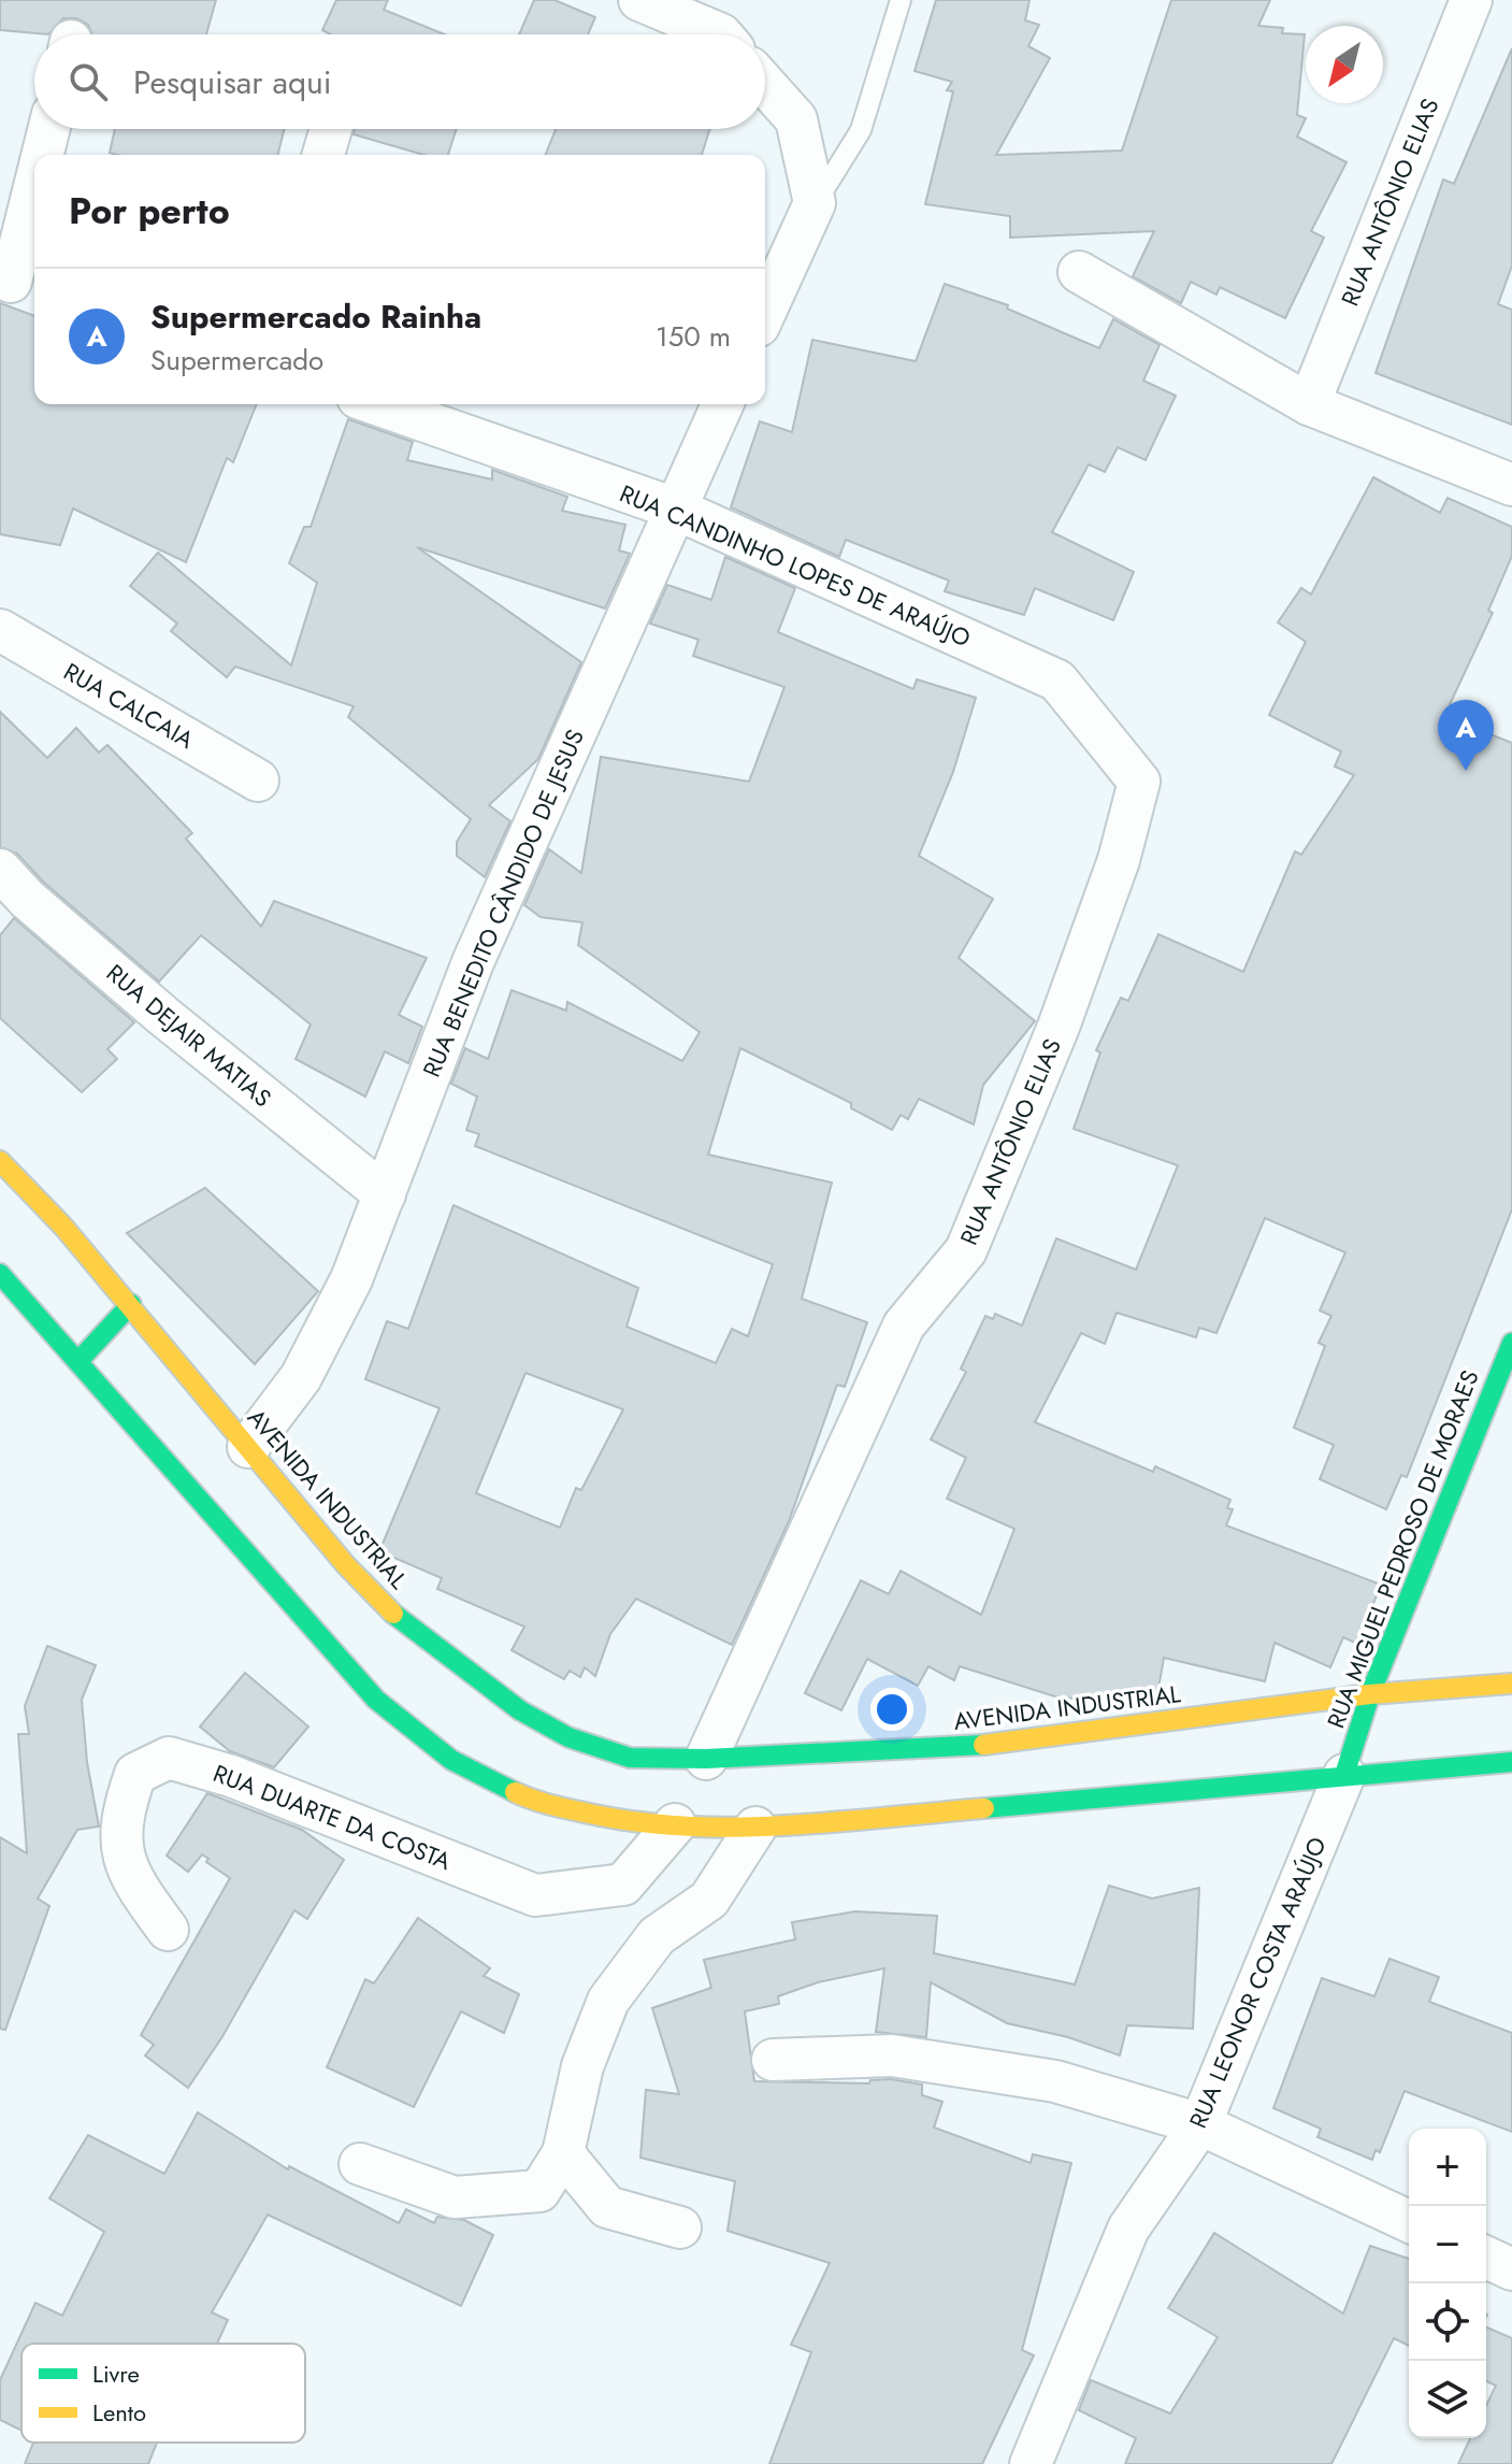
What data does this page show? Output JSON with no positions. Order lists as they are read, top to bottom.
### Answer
{
  "streets": {
    "main road": ["AVENIDA INDUSTRIAL", "RUA MIGUEL PEDROSO DE MORAES"],
    "street": [
      "RUA ANTÔNIO ELIAS",
      "RUA CANDINHO LOPES DE ARAÚJO",
      "RUA CALCAIA",
      "RUA BENEDITO CÂNDIDO DE JESUS",
      "RUA DEJAIR MATIAS",
      "RUA DUARTE DA COSTA",
      "RUA LEONOR COSTA ARAÚJO"
    ]
  },
  "crossings": [
    ["RUA ANTÔNIO ELIAS", "RUA CANDINHO LOPES DE ARAÚJO"],
    ["RUA ANTÔNIO ELIAS", "AVENIDA INDUSTRIAL"],
    ["RUA CANDINHO LOPES DE ARAÚJO", "RUA BENEDITO CÂNDIDO DE JESUS"],
    ["RUA BENEDITO CÂNDIDO DE JESUS", "RUA DEJAIR MATIAS"],
    ["RUA BENEDITO CÂNDIDO DE JESUS", "AVENIDA INDUSTRIAL"],
    ["AVENIDA INDUSTRIAL", "RUA MIGUEL PEDROSO DE MORAES"],
    ["RUA MIGUEL PEDROSO DE MORAES", "RUA LEONOR COSTA ARAÚJO"]
  ],
  "legend": ["Livre", "Lento"],
  "north": "bottom left",
  "page": {
    "search": "Pesquisar aqui",
    "heading": "Por perto",
    "list": [
      {
        "mark": "A",
        "name": "Supermercado Rainha",
        "note": "Supermercado",
        "value": "150 m"
      }
    ],
    "pins": "A",
    "map_buttons": ["+", "−"]
  }
}
